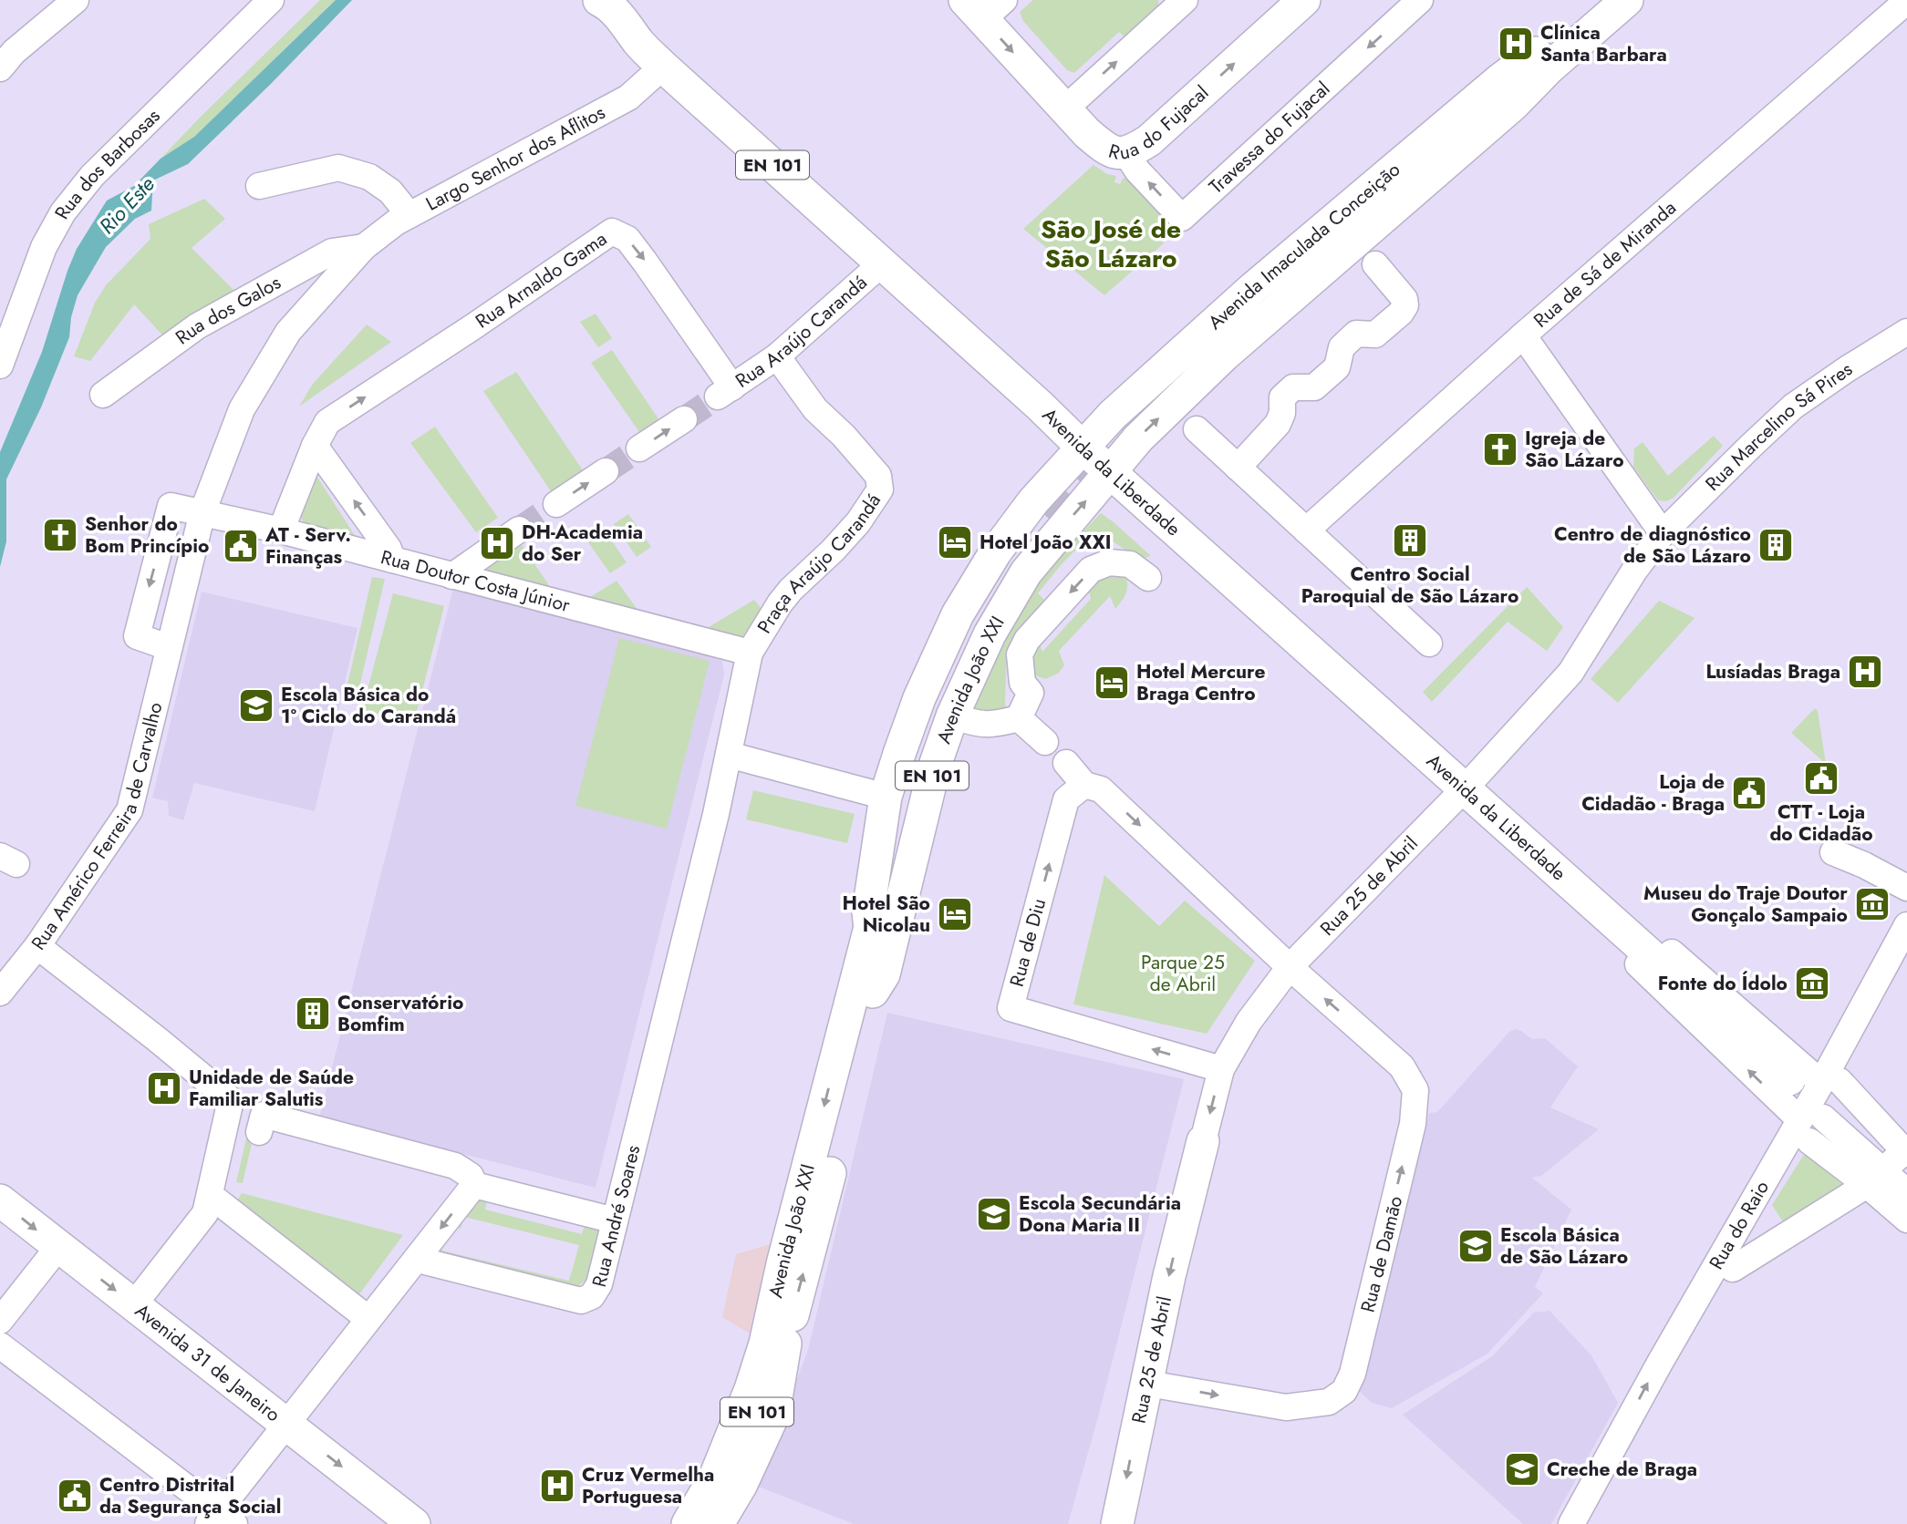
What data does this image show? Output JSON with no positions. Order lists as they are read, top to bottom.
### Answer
{
  "streets": {
    "main road": [
      "Rua do Fujacal",
      "EN 101",
      "Avenida Imaculada Conceição",
      "Avenida da Liberdade",
      "Avenida João XXI",
      "Rua 25 de Abril",
      "Avenida 31 de Janeiro"
    ],
    "street": [
      "Travessa do Fujacal",
      "Largo Senhor dos Aflitos",
      "Rua dos Barbosas",
      "Rua de Sá de Miranda",
      "Rua Arnaldo Gama",
      "Rua dos Galos",
      "Rua Araújo Carandá",
      "Rua Marcelino Sá Pires",
      "Praça Araújo Carandá",
      "Rua Doutor Costa Júnior",
      "Rua Américo Ferreira de Carvalho",
      "Rua de Diu",
      "Rua André Soares",
      "Rua do Raio",
      "Rua de Damão"
    ]
  },
  "crossings": [
    ["Rua do Fujacal", "Travessa do Fujacal"],
    ["Largo Senhor dos Aflitos", "Rua dos Galos"],
    ["Largo Senhor dos Aflitos", "Avenida da Liberdade"],
    ["Largo Senhor dos Aflitos", "Rua Américo Ferreira de Carvalho"],
    ["Avenida Imaculada Conceição", "Avenida da Liberdade"],
    ["Avenida Imaculada Conceição", "Avenida João XXI"],
    ["Rua Arnaldo Gama", "Rua Araújo Carandá"],
    ["Rua dos Galos", "Rua Américo Ferreira de Carvalho"],
    ["Rua Araújo Carandá", "Avenida da Liberdade"],
    ["Rua Araújo Carandá", "Praça Araújo Carandá"],
    ["Rua Marcelino Sá Pires", "Rua 25 de Abril"],
    ["Avenida da Liberdade", "Avenida João XXI"],
    ["Avenida da Liberdade", "Rua 25 de Abril"],
    ["Avenida da Liberdade", "Rua do Raio"],
    ["Praça Araújo Carandá", "Rua Doutor Costa Júnior"],
    ["Praça Araújo Carandá", "Rua André Soares"],
    ["Rua Doutor Costa Júnior", "Rua Américo Ferreira de Carvalho"],
    ["Rua Doutor Costa Júnior", "Rua André Soares"],
    ["Rua 25 de Abril", "Rua de Diu"],
    ["Rua 25 de Abril", "Rua de Damão"]
  ],
  "one_way": [
    "Travessa do Fujacal",
    "Rua 25 de Abril",
    "Rua do Raio",
    "Avenida 31 de Janeiro"
  ],
  "districts": ["São José de São Lázaro"],
  "water": ["Rio Este"],
  "parks": ["Parque 25 de Abril"],
  "places": {
    "hospital": [
      "Clínica Santa Barbara",
      "DH-Academia do Ser",
      "Lusíadas Braga",
      "Unidade de Saúde Familiar Salutis",
      "Cruz Vermelha Portuguesa"
    ],
    "church": ["Igreja de São Lázaro", "Senhor do Bom Princípio"],
    "building": ["Centro Social Paroquial de São Lázaro", "Centro de diagnóstico de São Lázaro", "Conservatório Bomfim"],
    "hotel": ["Hotel João XXI", "Hotel Mercure Braga Centro", "Hotel São Nicolau"],
    "public building": [
      "AT - Serv. Finanças",
      "CTT - Loja do Cidadão",
      "Loja de Cidadão - Braga",
      "Centro Distrital da Segurança Social"
    ],
    "school or university": [
      "Escola Básica do 1º Ciclo do Carandá",
      "Escola Secundária Dona Maria II",
      "Escola Básica de São Lázaro",
      "Creche de Braga"
    ],
    "museum": ["Museu do Traje Doutor Gonçalo Sampaio", "Fonte do Ídolo"]
  }
}
